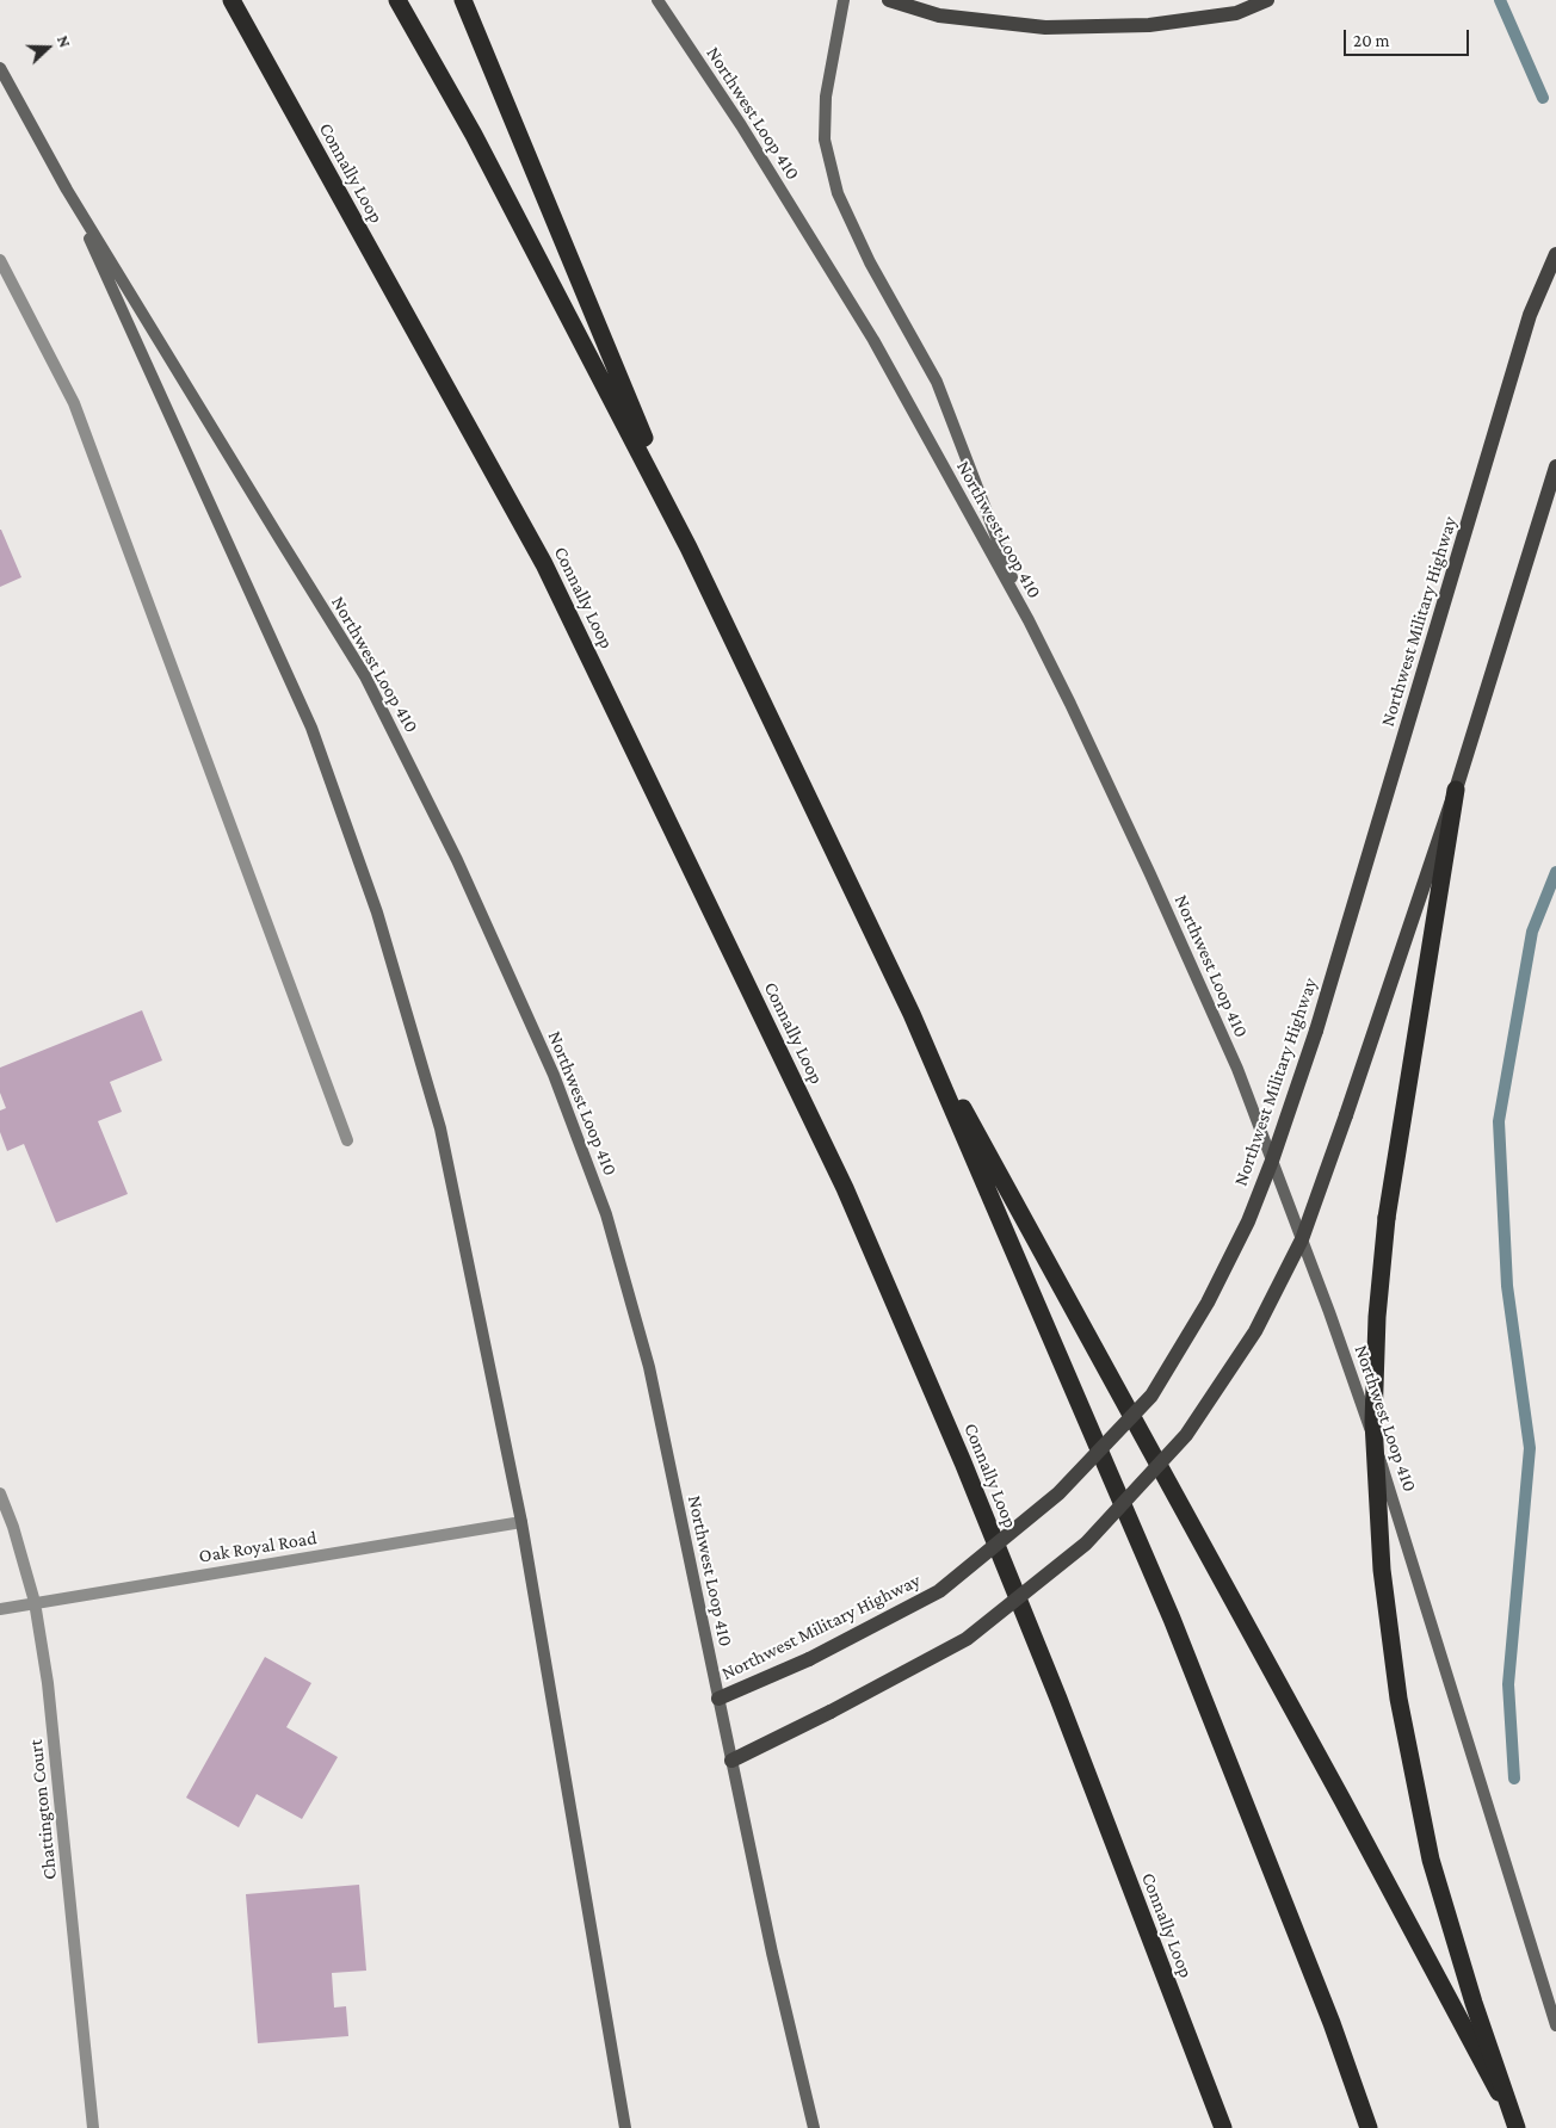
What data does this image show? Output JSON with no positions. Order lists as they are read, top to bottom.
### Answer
{
  "streets": {
    "highway": ["Connally Loop"],
    "main road": ["Northwest Loop 410", "Northwest Military Highway"],
    "street": ["Oak Royal Road", "Chattington Court"]
  },
  "crossings": [
    ["Northwest Loop 410", "Northwest Military Highway"],
    ["Northwest Loop 410", "Oak Royal Road"],
    ["Oak Royal Road", "Chattington Court"]
  ],
  "scale_bar": "20 m",
  "north": "right"
}
